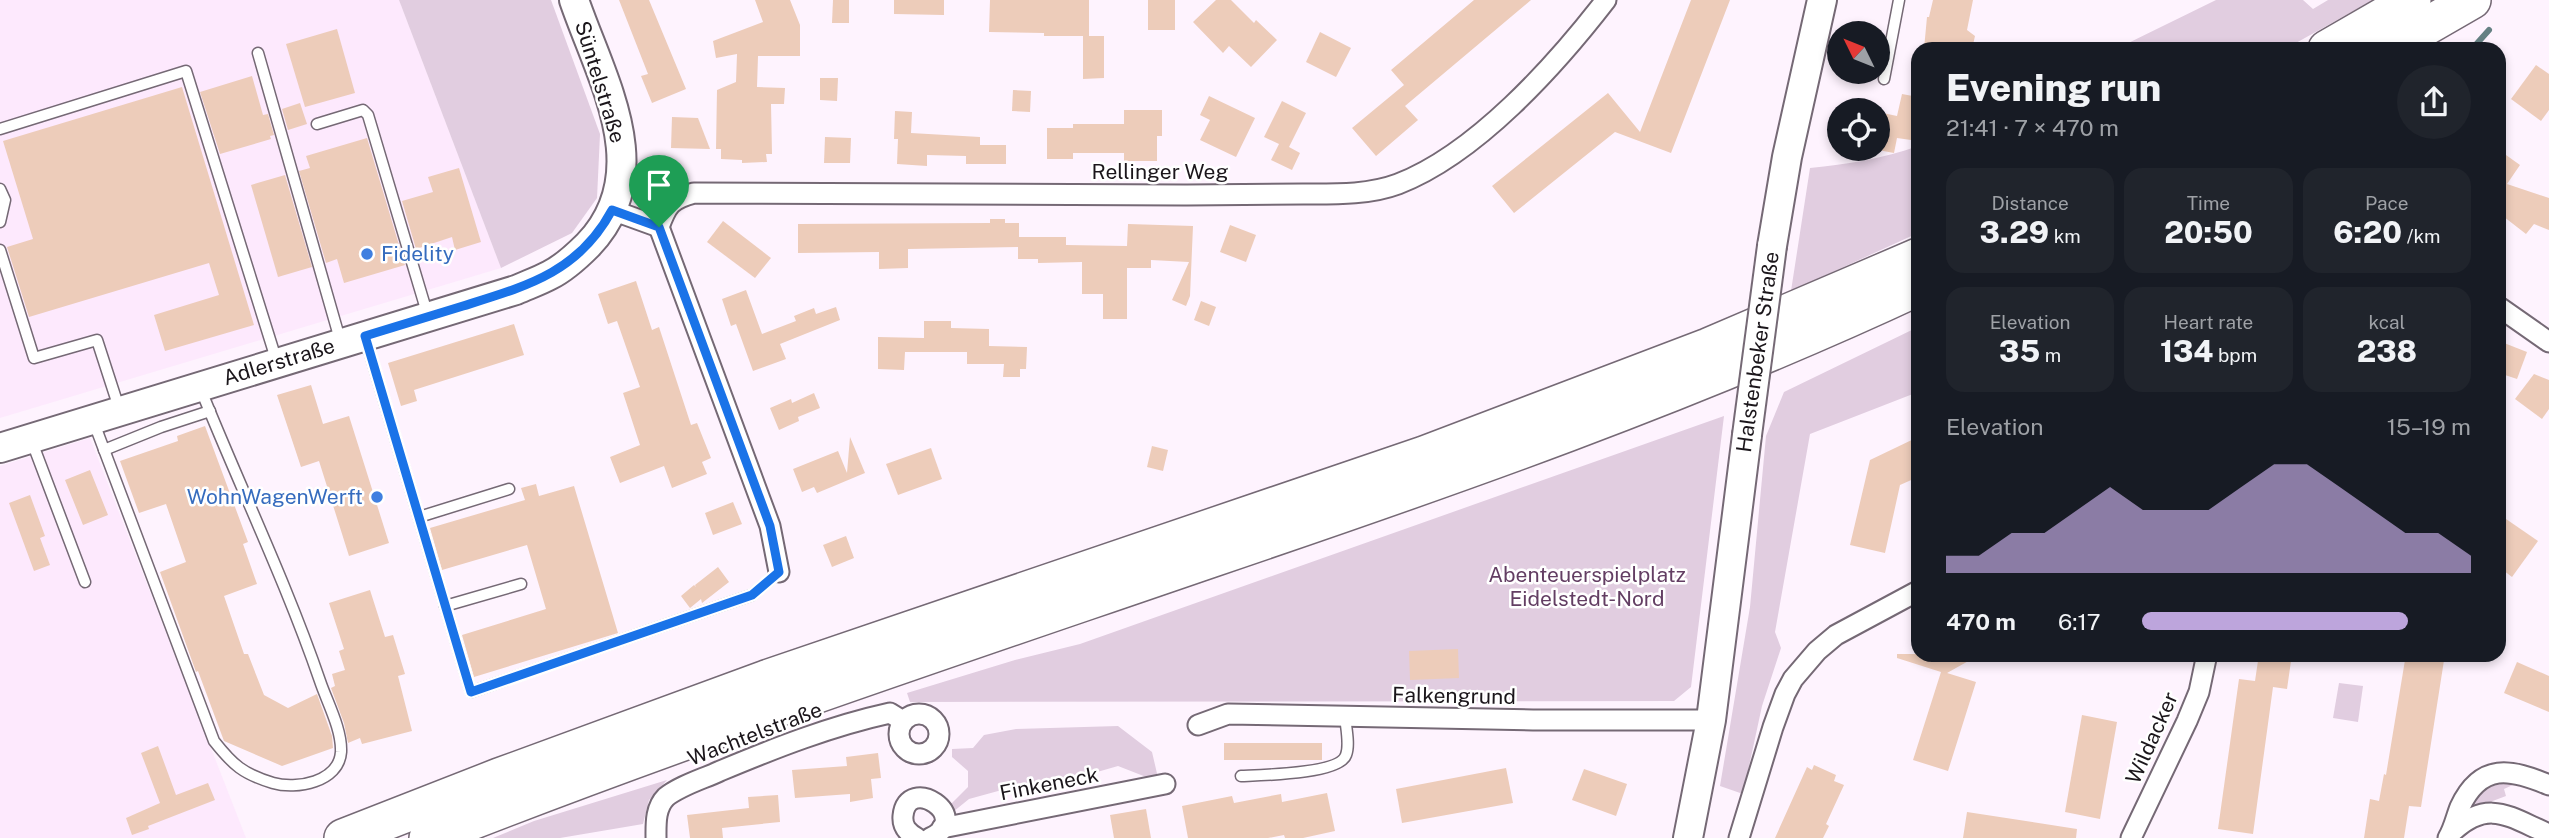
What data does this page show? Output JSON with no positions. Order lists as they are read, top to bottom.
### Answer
{
  "streets": {
    "street": [
      "Süntelstraße",
      "Rellinger Weg",
      "Halstenbeker Straße",
      "Adlerstraße",
      "Falkengrund",
      "Wachtelstraße",
      "Wildacker",
      "Finkeneck"
    ]
  },
  "crossings": [
    ["Süntelstraße", "Adlerstraße"],
    ["Halstenbeker Straße", "Falkengrund"]
  ],
  "parks": ["Abenteuerspielplatz Eidelstedt-Nord"],
  "places": ["Fidelity", "WohnWagenWerft"],
  "north": "top left",
  "page": {
    "heading": ["Evening run", "21:41 · 7 × 470 m"],
    "stats": [
      ["Distance", "3.29 km"],
      ["Time", "20:50"],
      ["Pace", "6:20 /km"],
      ["Elevation", "35 m"],
      ["Heart rate", "134 bpm"],
      ["kcal", "238"]
    ],
    "chart": ["Elevation", "15–19 m"],
    "list": [
      {
        "name": "470 m",
        "note": "6:17"
      }
    ]
  }
}
